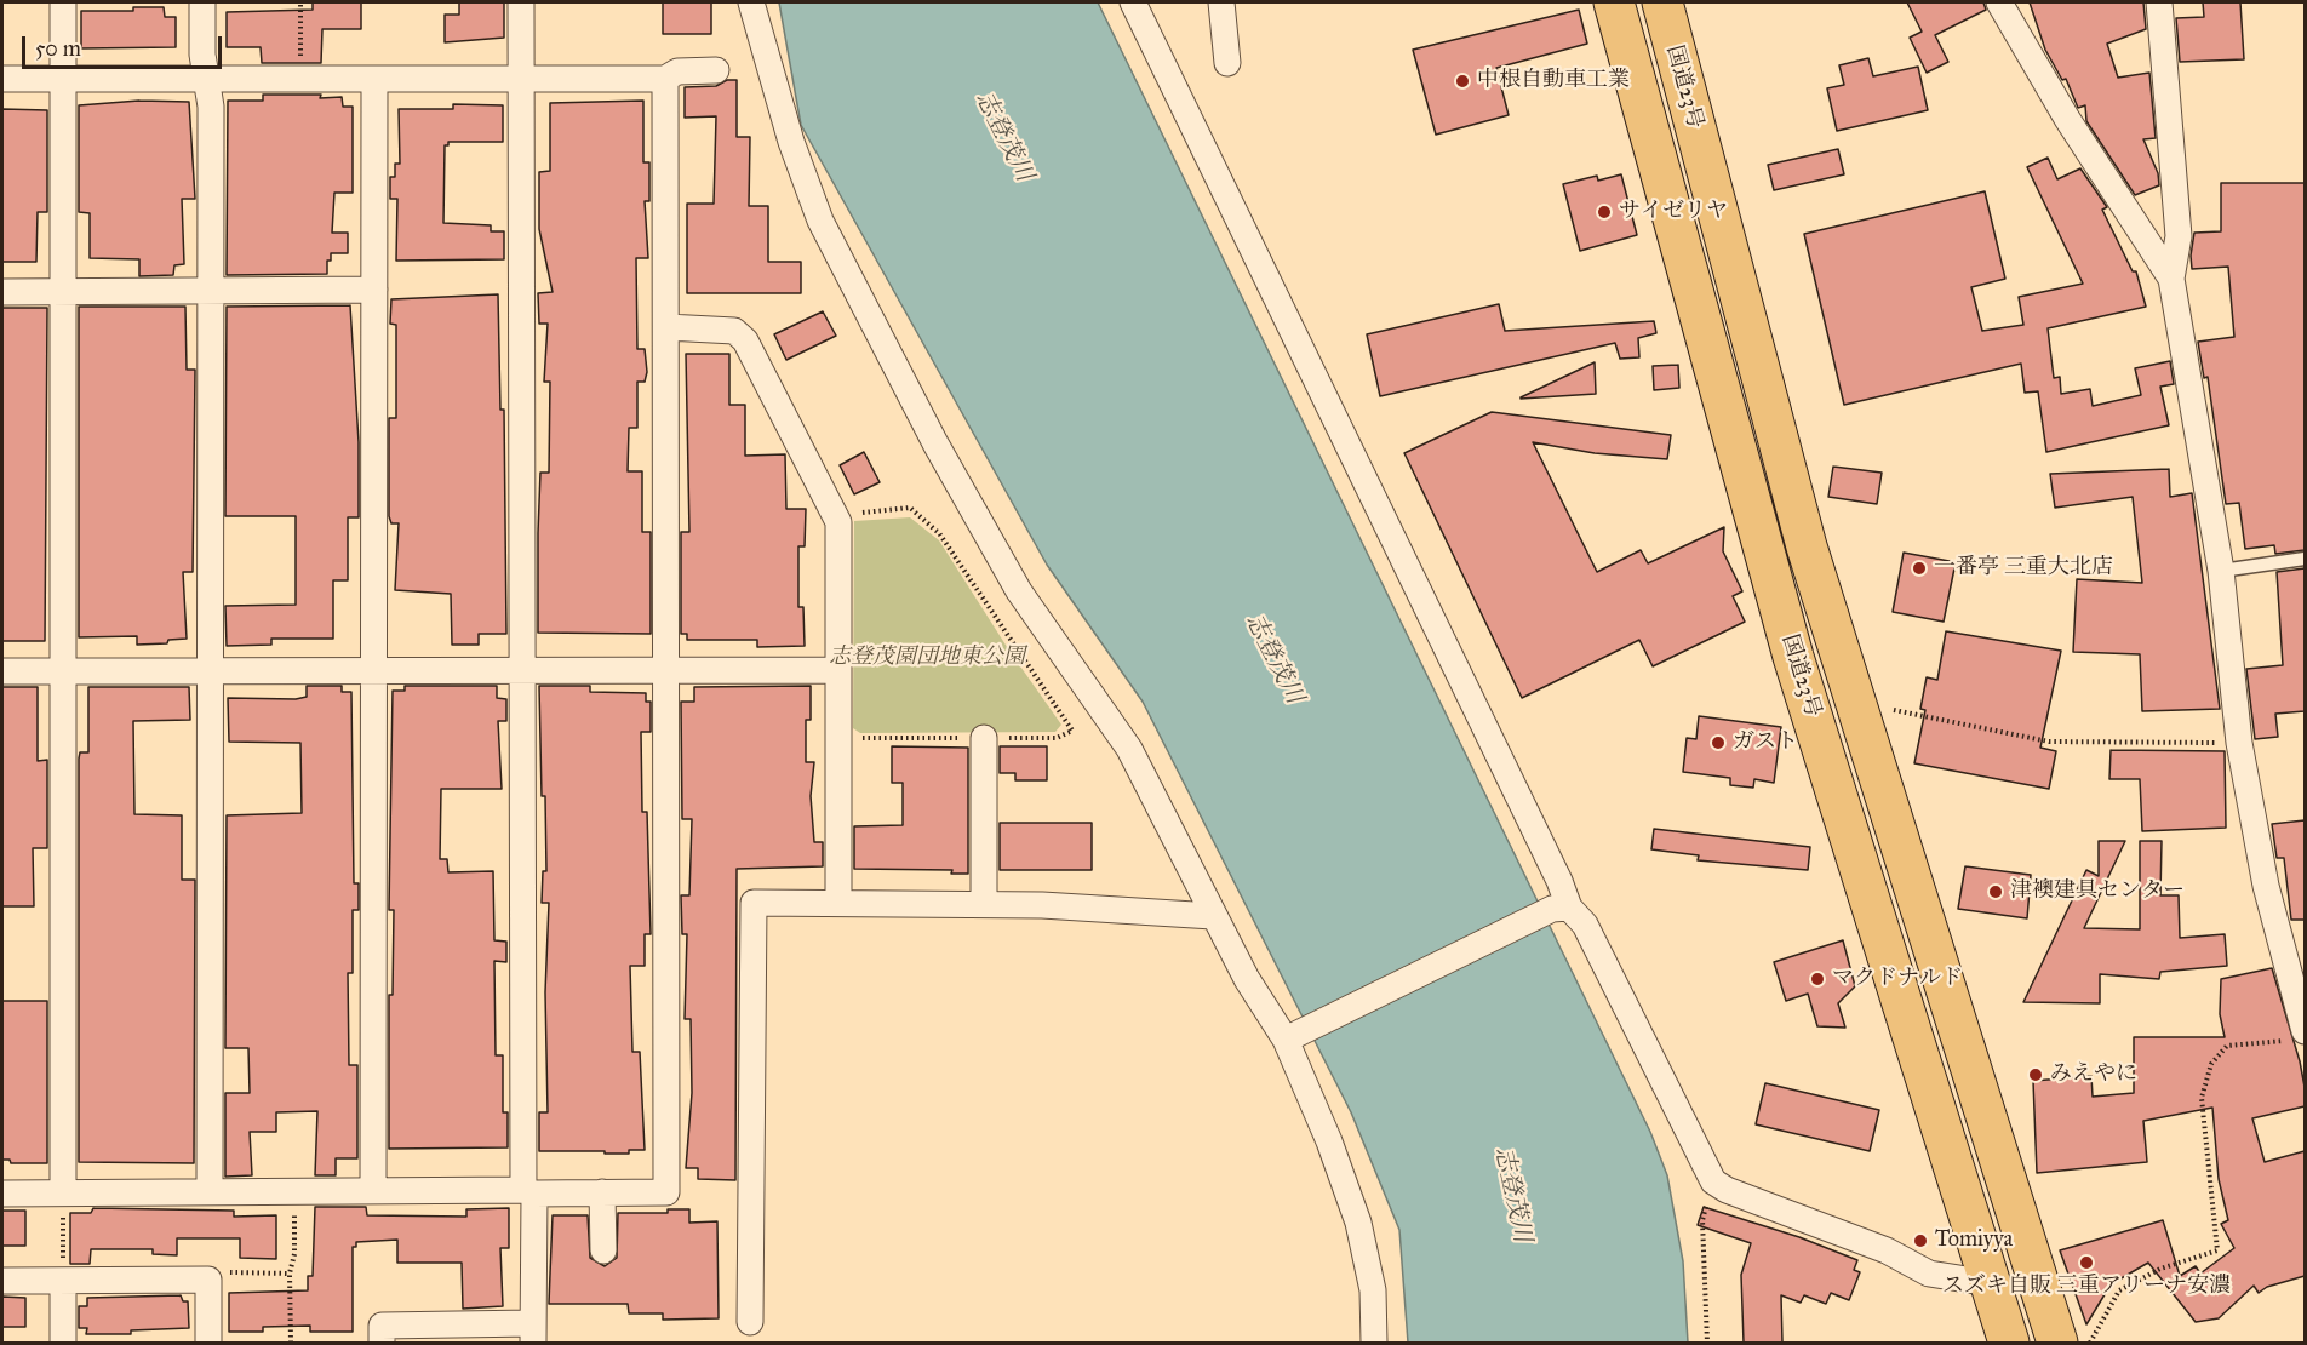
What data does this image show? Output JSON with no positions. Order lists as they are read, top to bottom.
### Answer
{
  "streets": {
    "highway": ["国道23号"]
  },
  "water": ["志登茂川"],
  "parks": ["志登茂園団地東公園"],
  "places": [
    "中根自動車工業",
    "サイゼリヤ",
    "一番亭 三重大北店",
    "ガスト",
    "津襖建具センター",
    "マクドナルド",
    "みえやに",
    "Tomiyya",
    "スズキ自販 三重アリーナ安濃"
  ],
  "scale_bar": "50 m"
}
